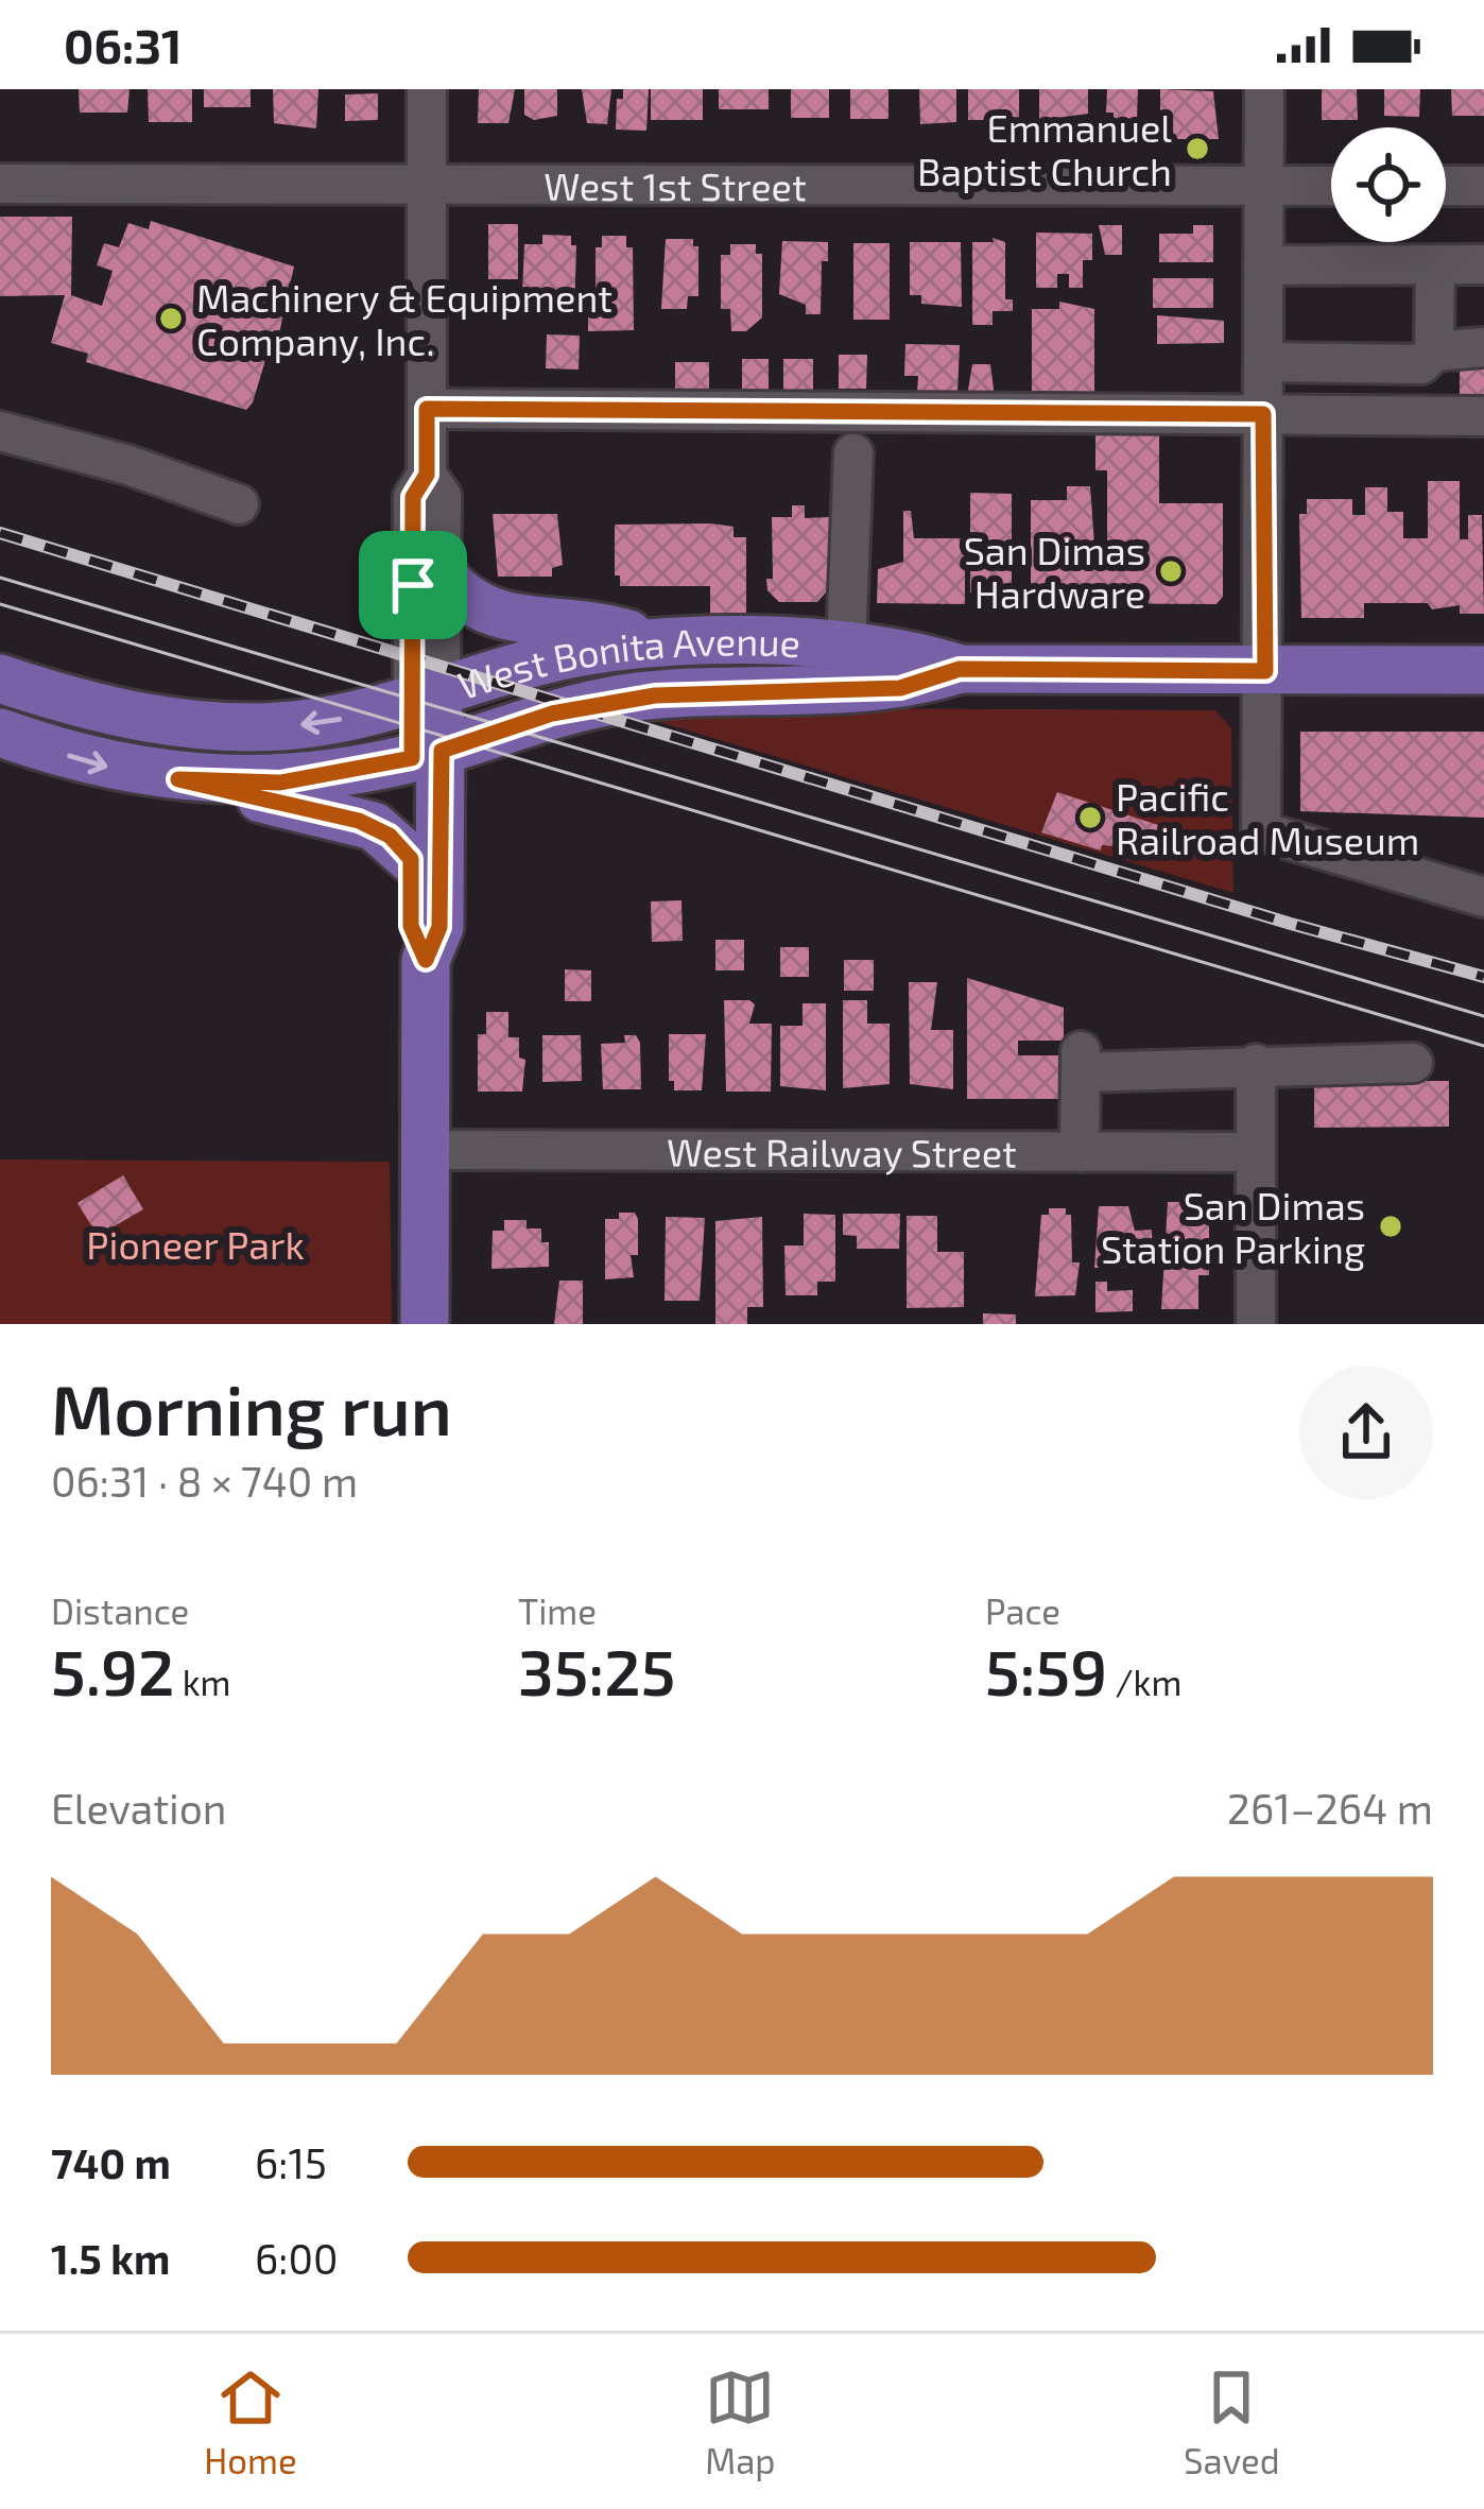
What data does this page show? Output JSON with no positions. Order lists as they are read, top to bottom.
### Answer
{
  "streets": {
    "main road": ["West Bonita Avenue"],
    "street": ["West 1st Street", "West Railway Street"]
  },
  "parks": ["Pioneer Park"],
  "places": [
    "Emmanuel Baptist Church",
    "Machinery & Equipment Company, Inc.",
    "San Dimas Hardware",
    "Pacific Railroad Museum",
    "San Dimas Station Parking"
  ],
  "page": {
    "status": "06:31",
    "heading": ["Morning run", "06:31 · 8 × 740 m"],
    "stats": [
      ["Distance", "5.92 km"],
      ["Time", "35:25"],
      ["Pace", "5:59 /km"]
    ],
    "chart": ["Elevation", "261–264 m"],
    "list": [
      {
        "name": "740 m",
        "note": "6:15"
      },
      {
        "name": "1.5 km",
        "note": "6:00"
      }
    ],
    "tabs": ["Home", "Map", "Saved"]
  }
}
